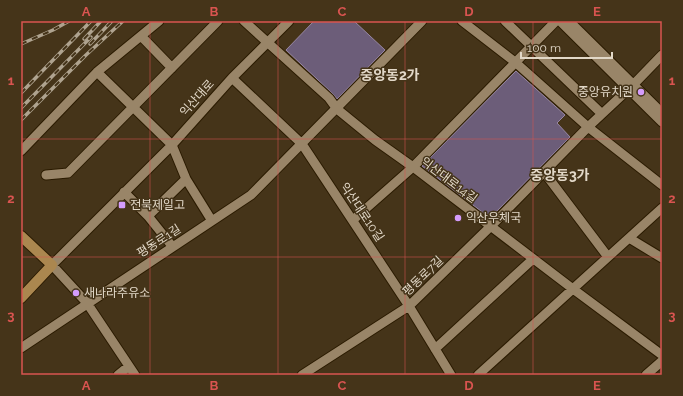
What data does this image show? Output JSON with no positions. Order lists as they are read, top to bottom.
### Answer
{
  "streets": {
    "main road": ["익산대로"],
    "street": [
      "익산대로14길",
      "익산대로10길",
      "평동로1길",
      "평동로7길"
    ]
  },
  "crossings": [
    ["익산대로", "익산대로14길"],
    ["익산대로", "익산대로10길"],
    ["익산대로14길", "평동로1길"],
    ["익산대로14길", "평동로7길"],
    ["익산대로10길", "평동로1길"],
    ["익산대로10길", "평동로7길"]
  ],
  "districts": ["중앙동2가", "중앙동3가"],
  "places": {
    "other": ["중앙유치원", "익산우체국", "새나라주유소"],
    "transit": ["전북제일고"]
  },
  "scale_bar": "100 m",
  "grid": {
    "columns": [
      "A",
      "B",
      "C",
      "D",
      "E"
    ],
    "rows": ["1", "2", "3"]
  }
}
